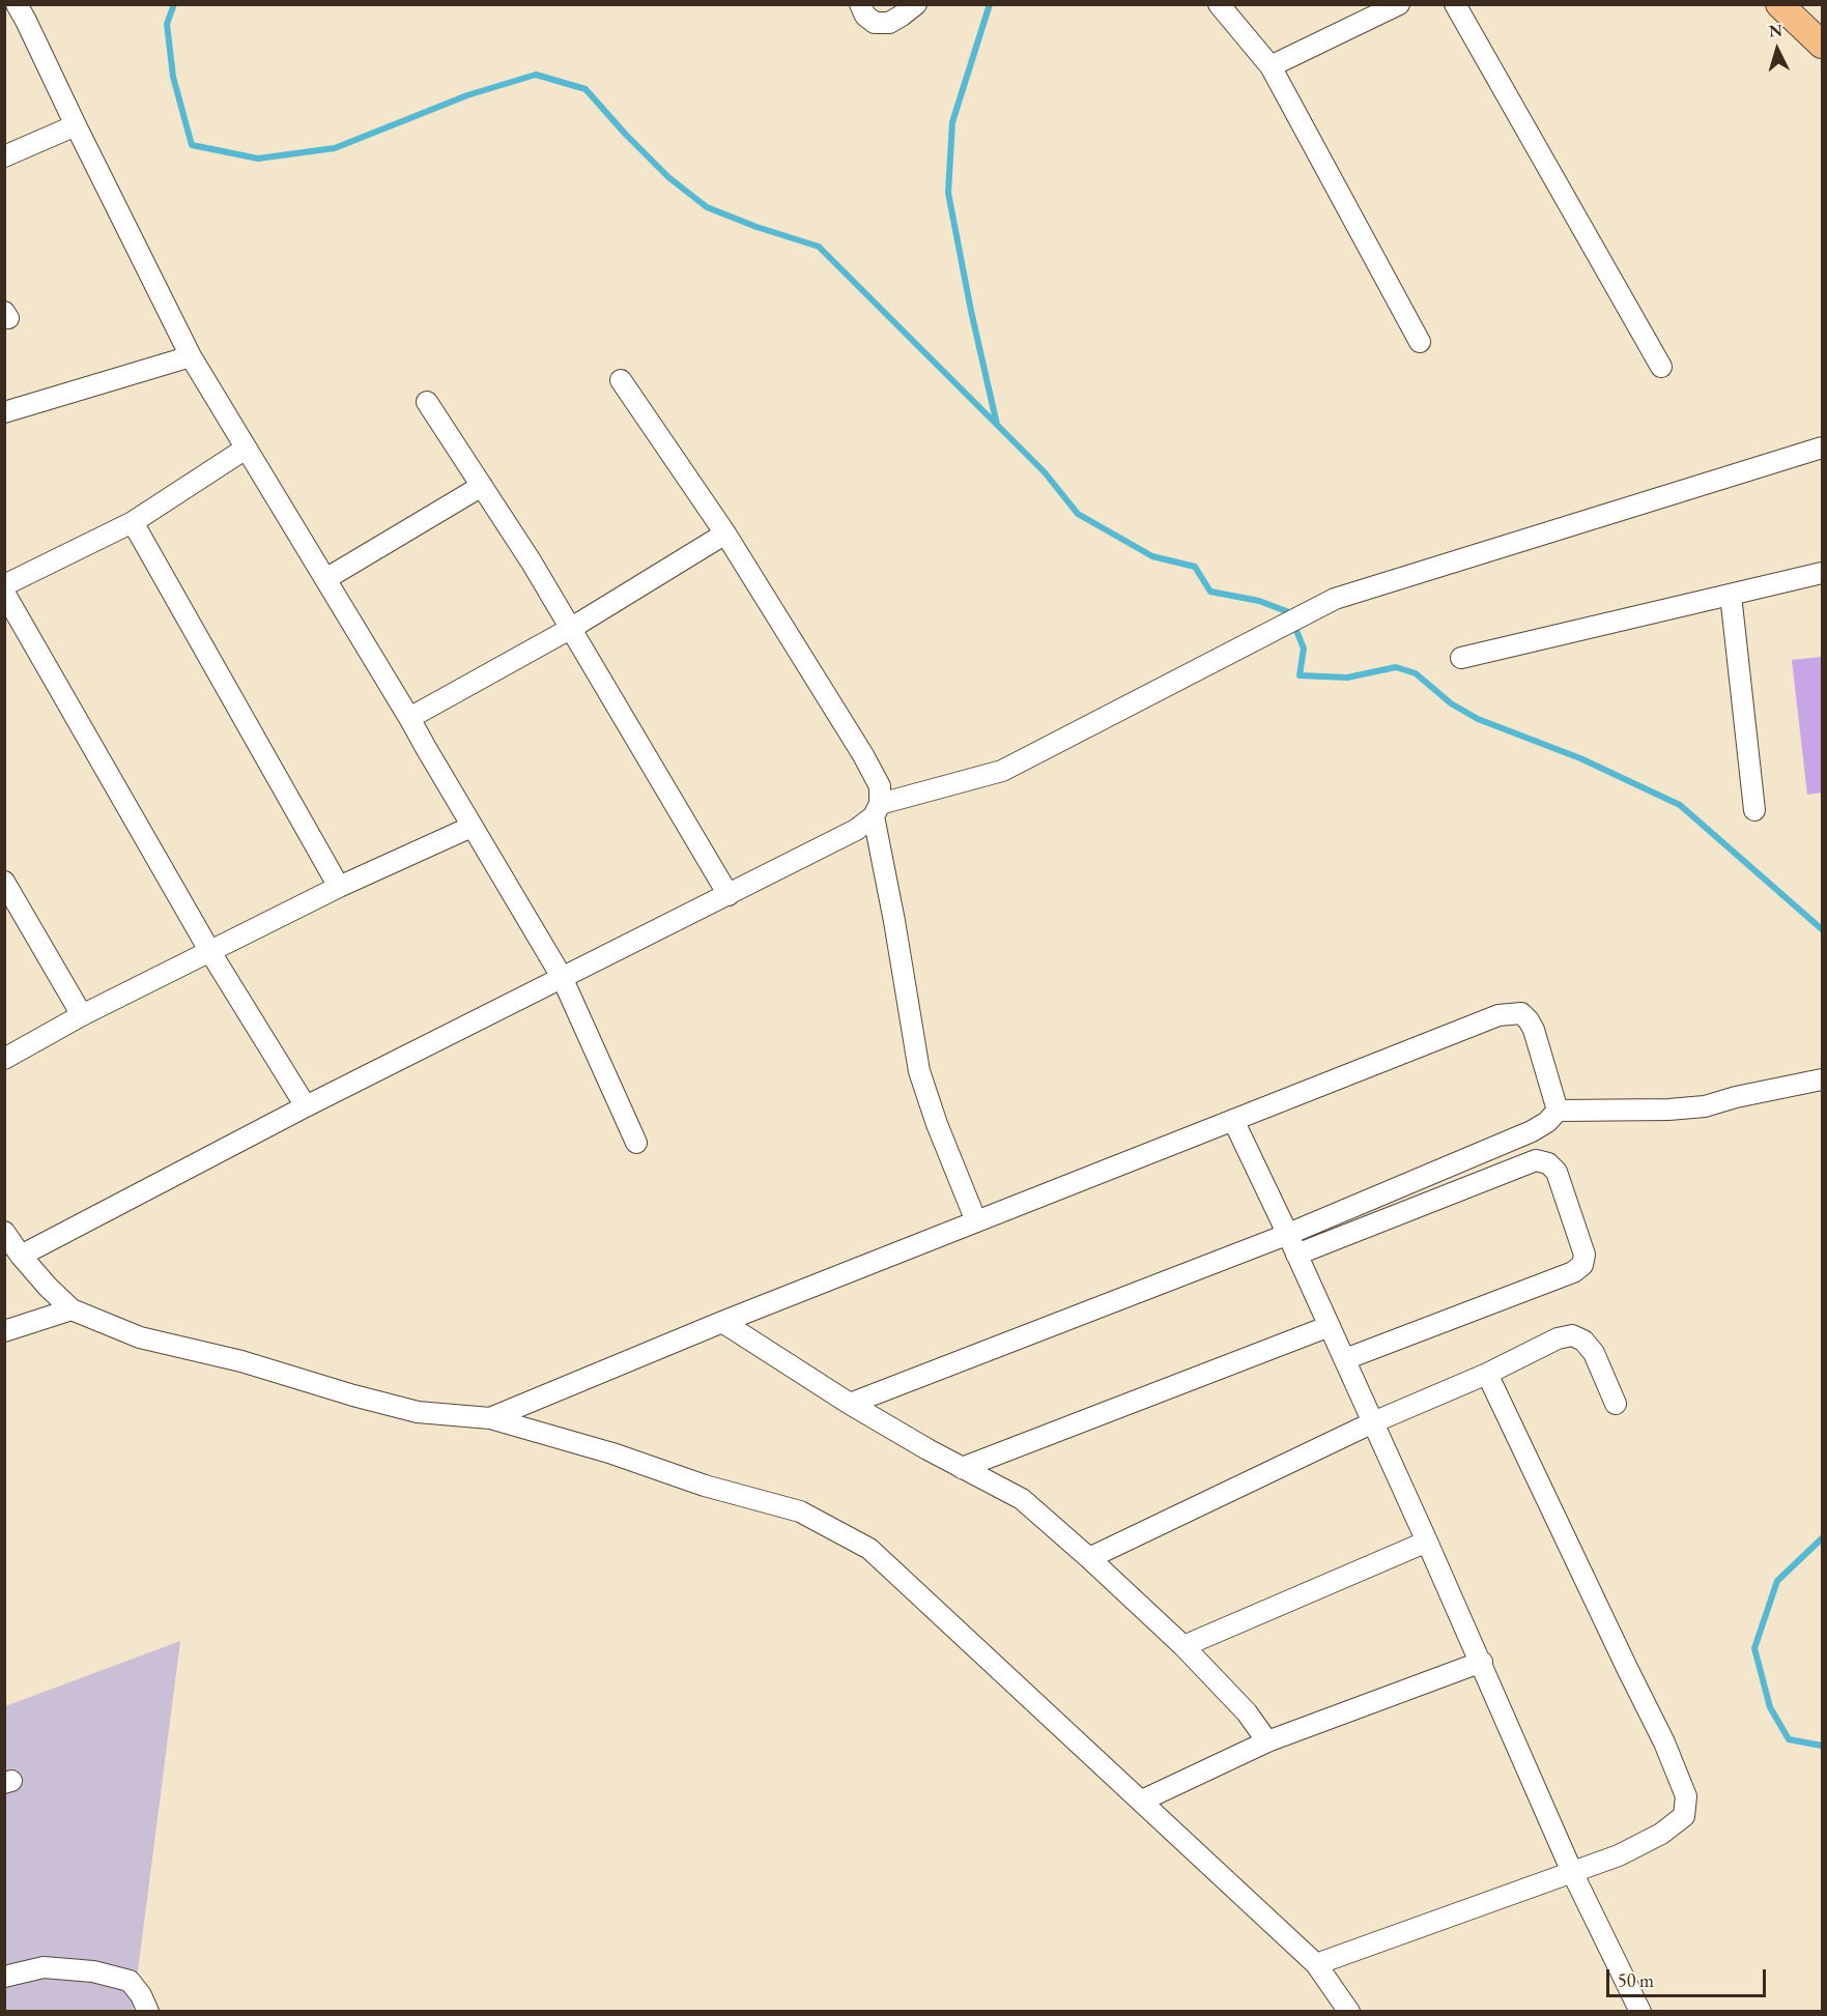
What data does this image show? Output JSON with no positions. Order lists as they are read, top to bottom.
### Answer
{
  "scale_bar": "50 m",
  "north": "top"
}
